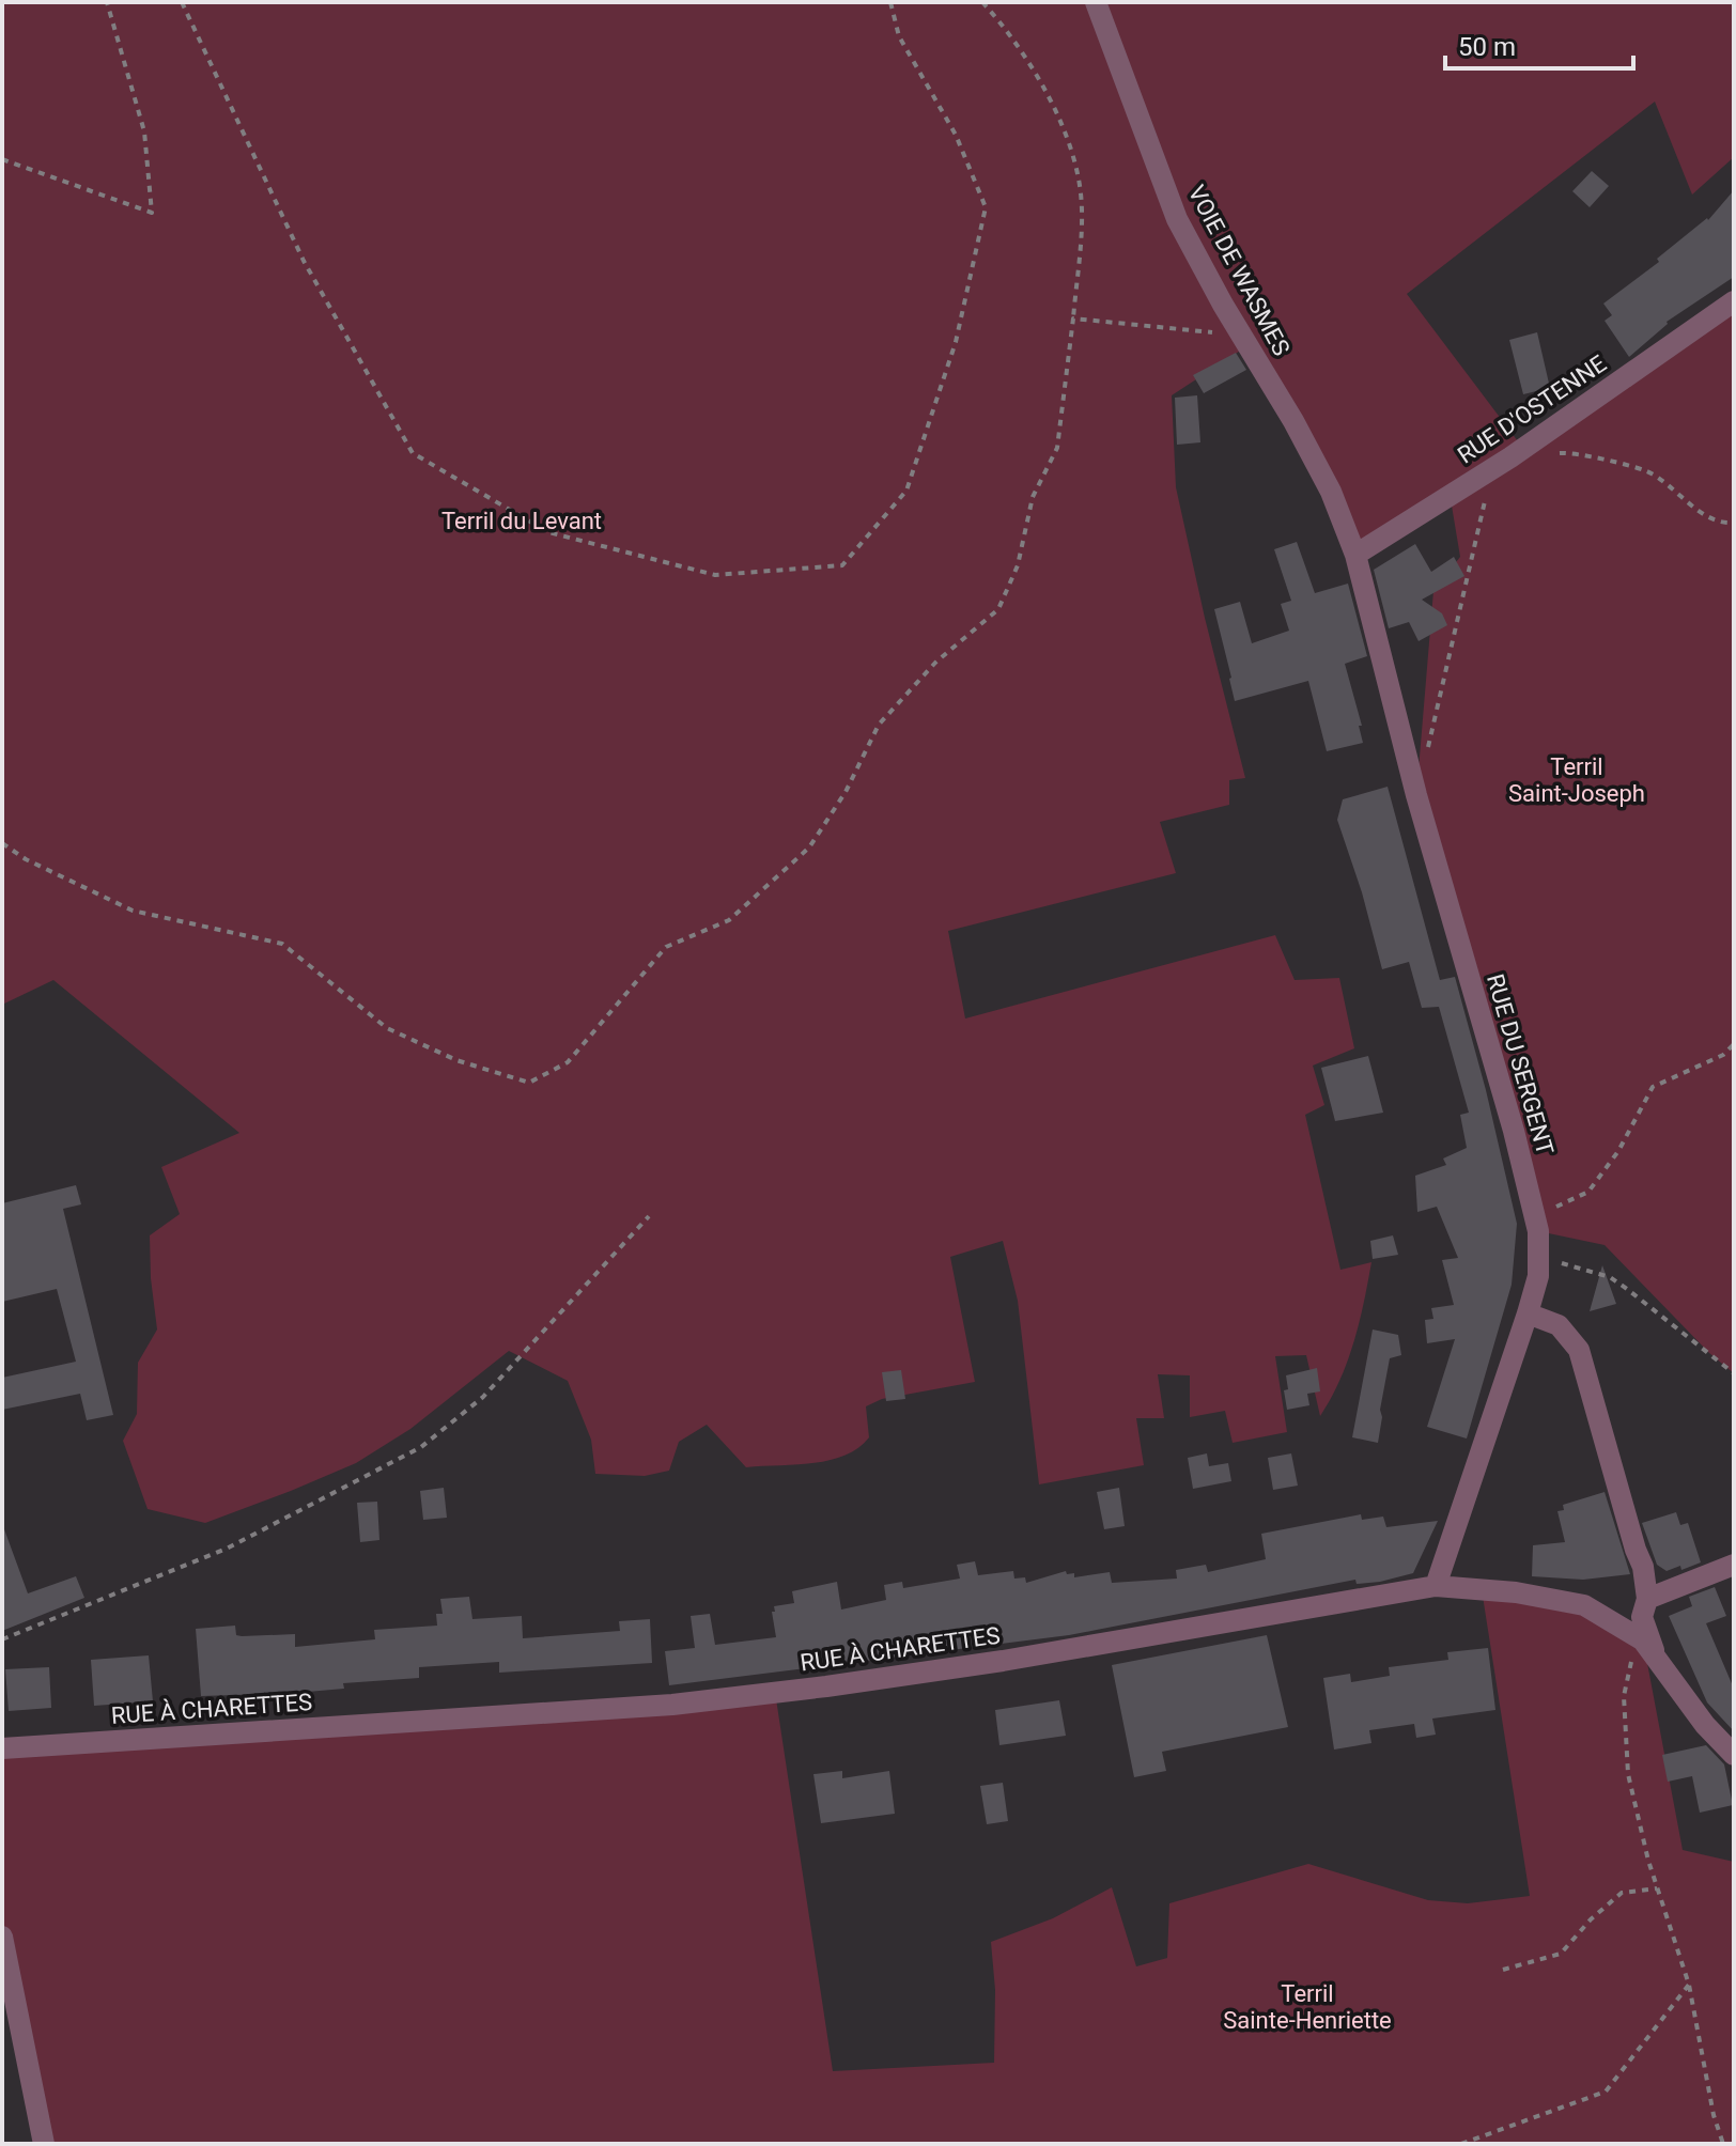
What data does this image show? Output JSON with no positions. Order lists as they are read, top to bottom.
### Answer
{
  "streets": {
    "street": [
      "VOIE DE WASMES",
      "RUE D'OSTENNE",
      "RUE DU SERGENT",
      "RUE À CHARETTES"
    ]
  },
  "crossings": [
    ["VOIE DE WASMES", "RUE D'OSTENNE"],
    ["VOIE DE WASMES", "RUE DU SERGENT"],
    ["RUE D'OSTENNE", "RUE DU SERGENT"],
    ["RUE DU SERGENT", "RUE À CHARETTES"]
  ],
  "parks": ["Terril du Levant", "Terril Saint-Joseph", "Terril Sainte-Henriette"],
  "scale_bar": "50 m"
}
